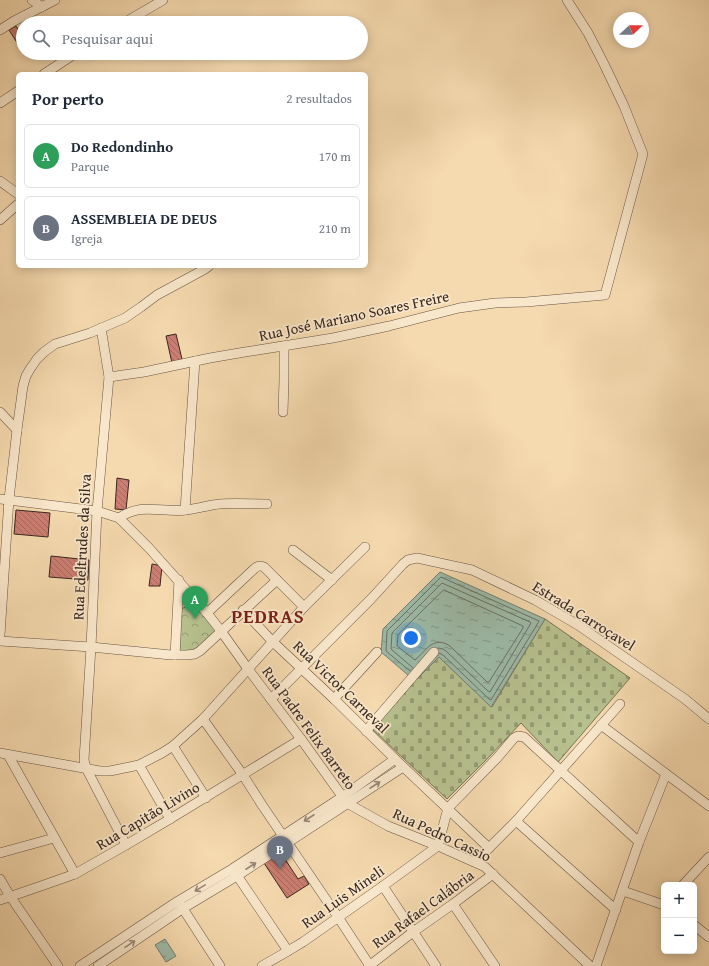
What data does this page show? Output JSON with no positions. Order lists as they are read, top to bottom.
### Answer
{
  "streets": {
    "street": [
      "Rua José Mariano Soares Freire",
      "Rua Edeltrudes da Silva",
      "Estrada Carroçavel",
      "Rua Victor Carneval",
      "Rua Padre Felix Barreto",
      "Rua Capitão Livino",
      "Rua Pedro Cassio",
      "Rua Luis Mineli",
      "Rua Rafael Calábria"
    ]
  },
  "crossings": [
    ["Rua José Mariano Soares Freire", "Rua Edeltrudes da Silva"],
    ["Estrada Carroçavel", "Rua Victor Carneval"],
    ["Rua Padre Felix Barreto", "Rua Capitão Livino"],
    ["Rua Padre Felix Barreto", "Rua Pedro Cassio"],
    ["Rua Pedro Cassio", "Rua Luis Mineli"],
    ["Rua Pedro Cassio", "Rua Rafael Calábria"]
  ],
  "districts": ["PEDRAS"],
  "north": "right",
  "page": {
    "search": "Pesquisar aqui",
    "heading": ["Por perto", "2 resultados"],
    "list": [
      {
        "mark": "A",
        "name": "Do Redondinho",
        "note": "Parque",
        "value": "170 m"
      },
      {
        "mark": "B",
        "name": "ASSEMBLEIA DE DEUS",
        "note": "Igreja",
        "value": "210 m"
      }
    ],
    "pins": ["A", "B"],
    "map_buttons": ["+", "−"]
  }
}
